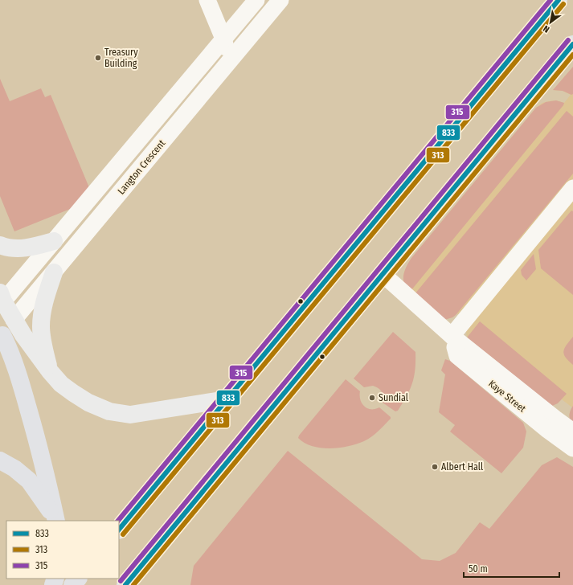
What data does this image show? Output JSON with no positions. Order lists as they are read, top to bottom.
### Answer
{
  "streets": {
    "main road": ["Langton Crescent"],
    "street": ["Kaye Street"]
  },
  "places": ["Treasury Building", "Sundial", "Albert Hall"],
  "lines": ["transit line 833", "transit line 315", "transit line 313"],
  "legend": ["833", "313", "315"],
  "scale_bar": "50 m",
  "north": "bottom left"
}
